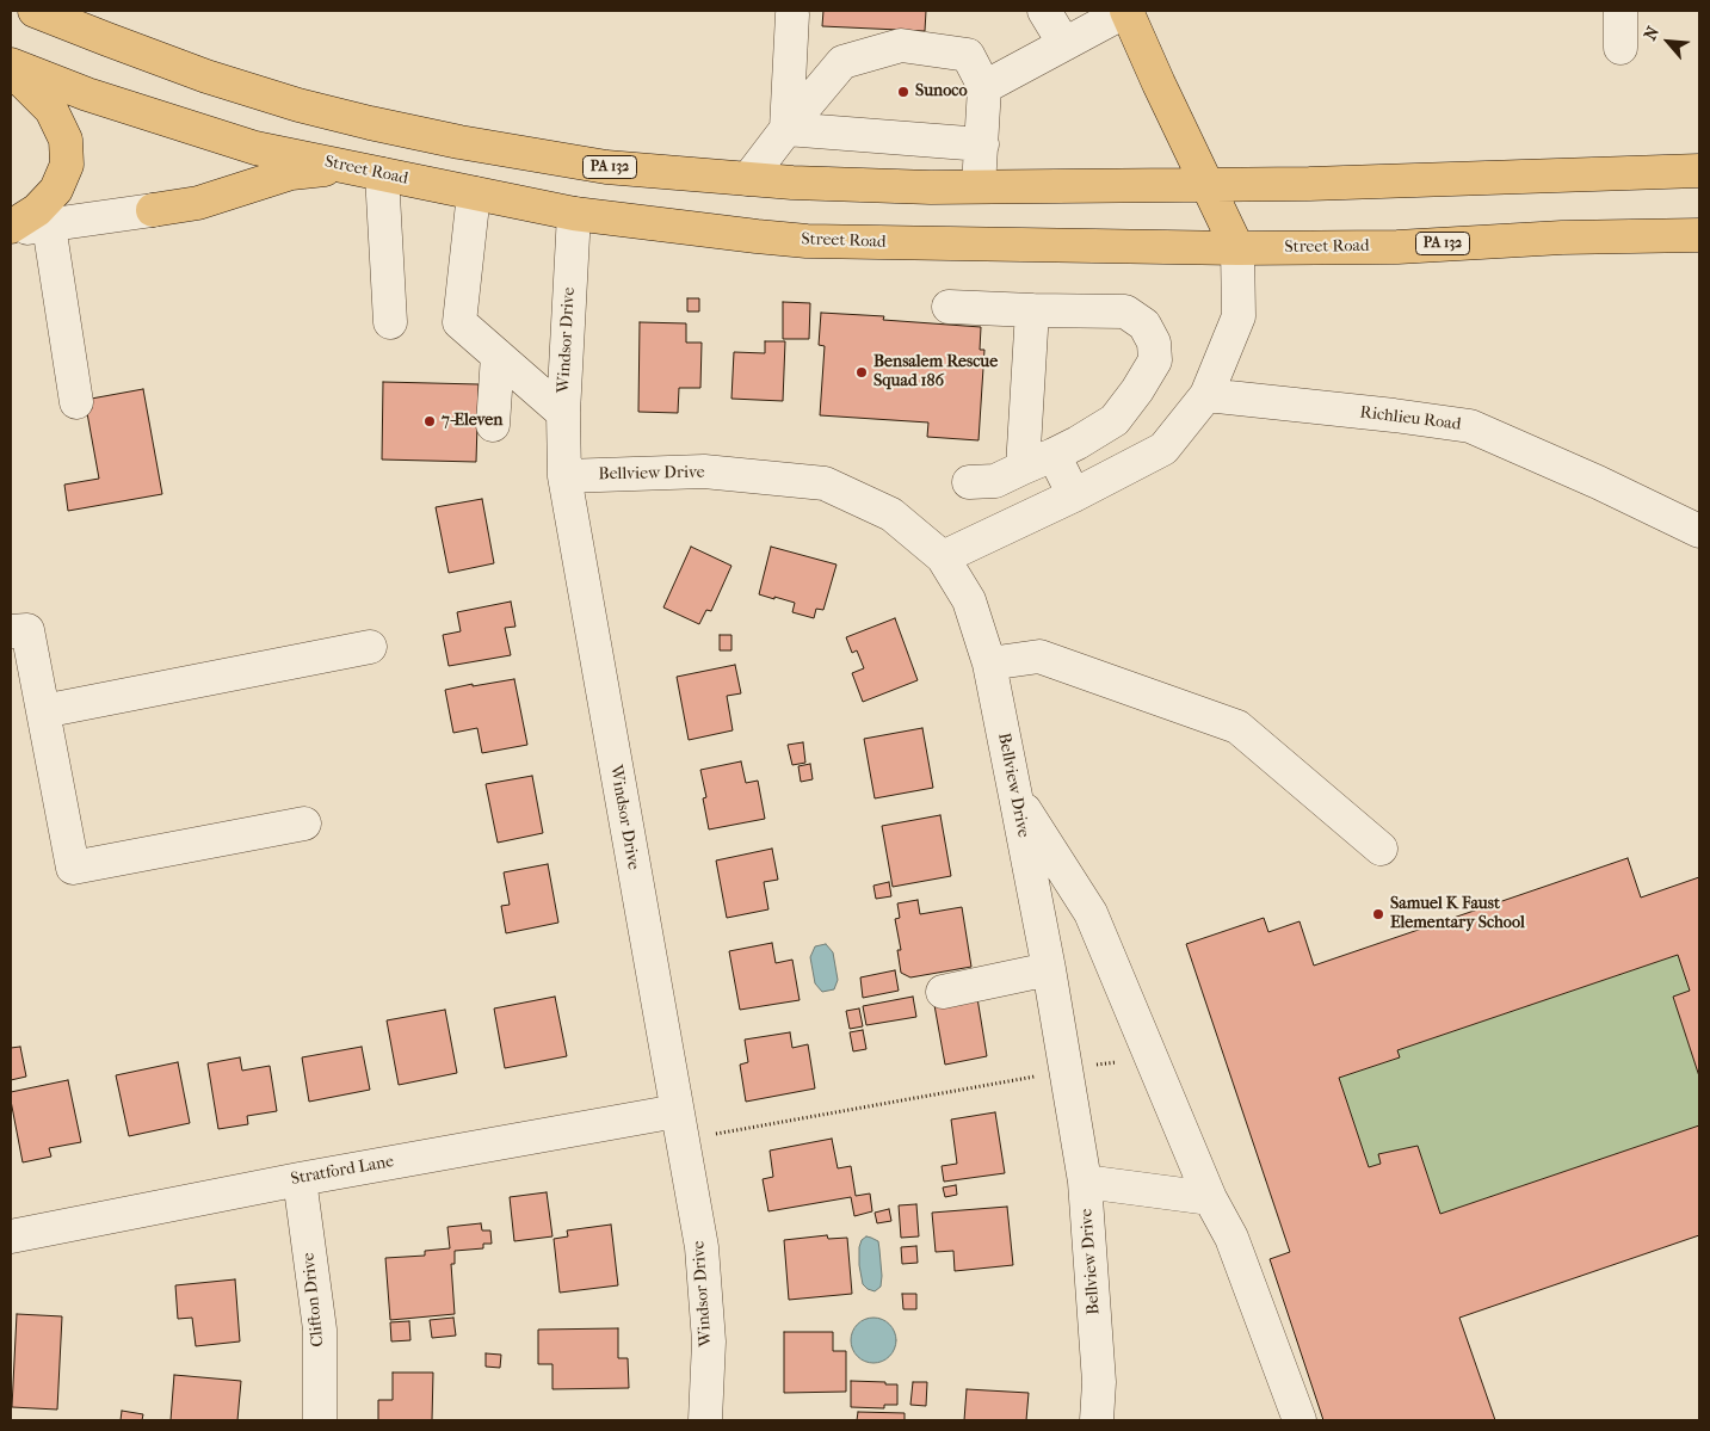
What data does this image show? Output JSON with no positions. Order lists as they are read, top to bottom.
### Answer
{
  "streets": {
    "main road": ["PA 132", "Street Road"],
    "street": [
      "Windsor Drive",
      "Richlieu Road",
      "Bellview Drive",
      "Stratford Lane",
      "Clifton Drive"
    ]
  },
  "crossings": [
    ["Street Road", "Windsor Drive"],
    ["Windsor Drive", "Bellview Drive"],
    ["Windsor Drive", "Stratford Lane"],
    ["Stratford Lane", "Clifton Drive"]
  ],
  "places": [
    "Sunoco",
    "Bensalem Rescue Squad 186",
    "7-Eleven",
    "Samuel K Faust Elementary School"
  ],
  "north": "top left"
}
